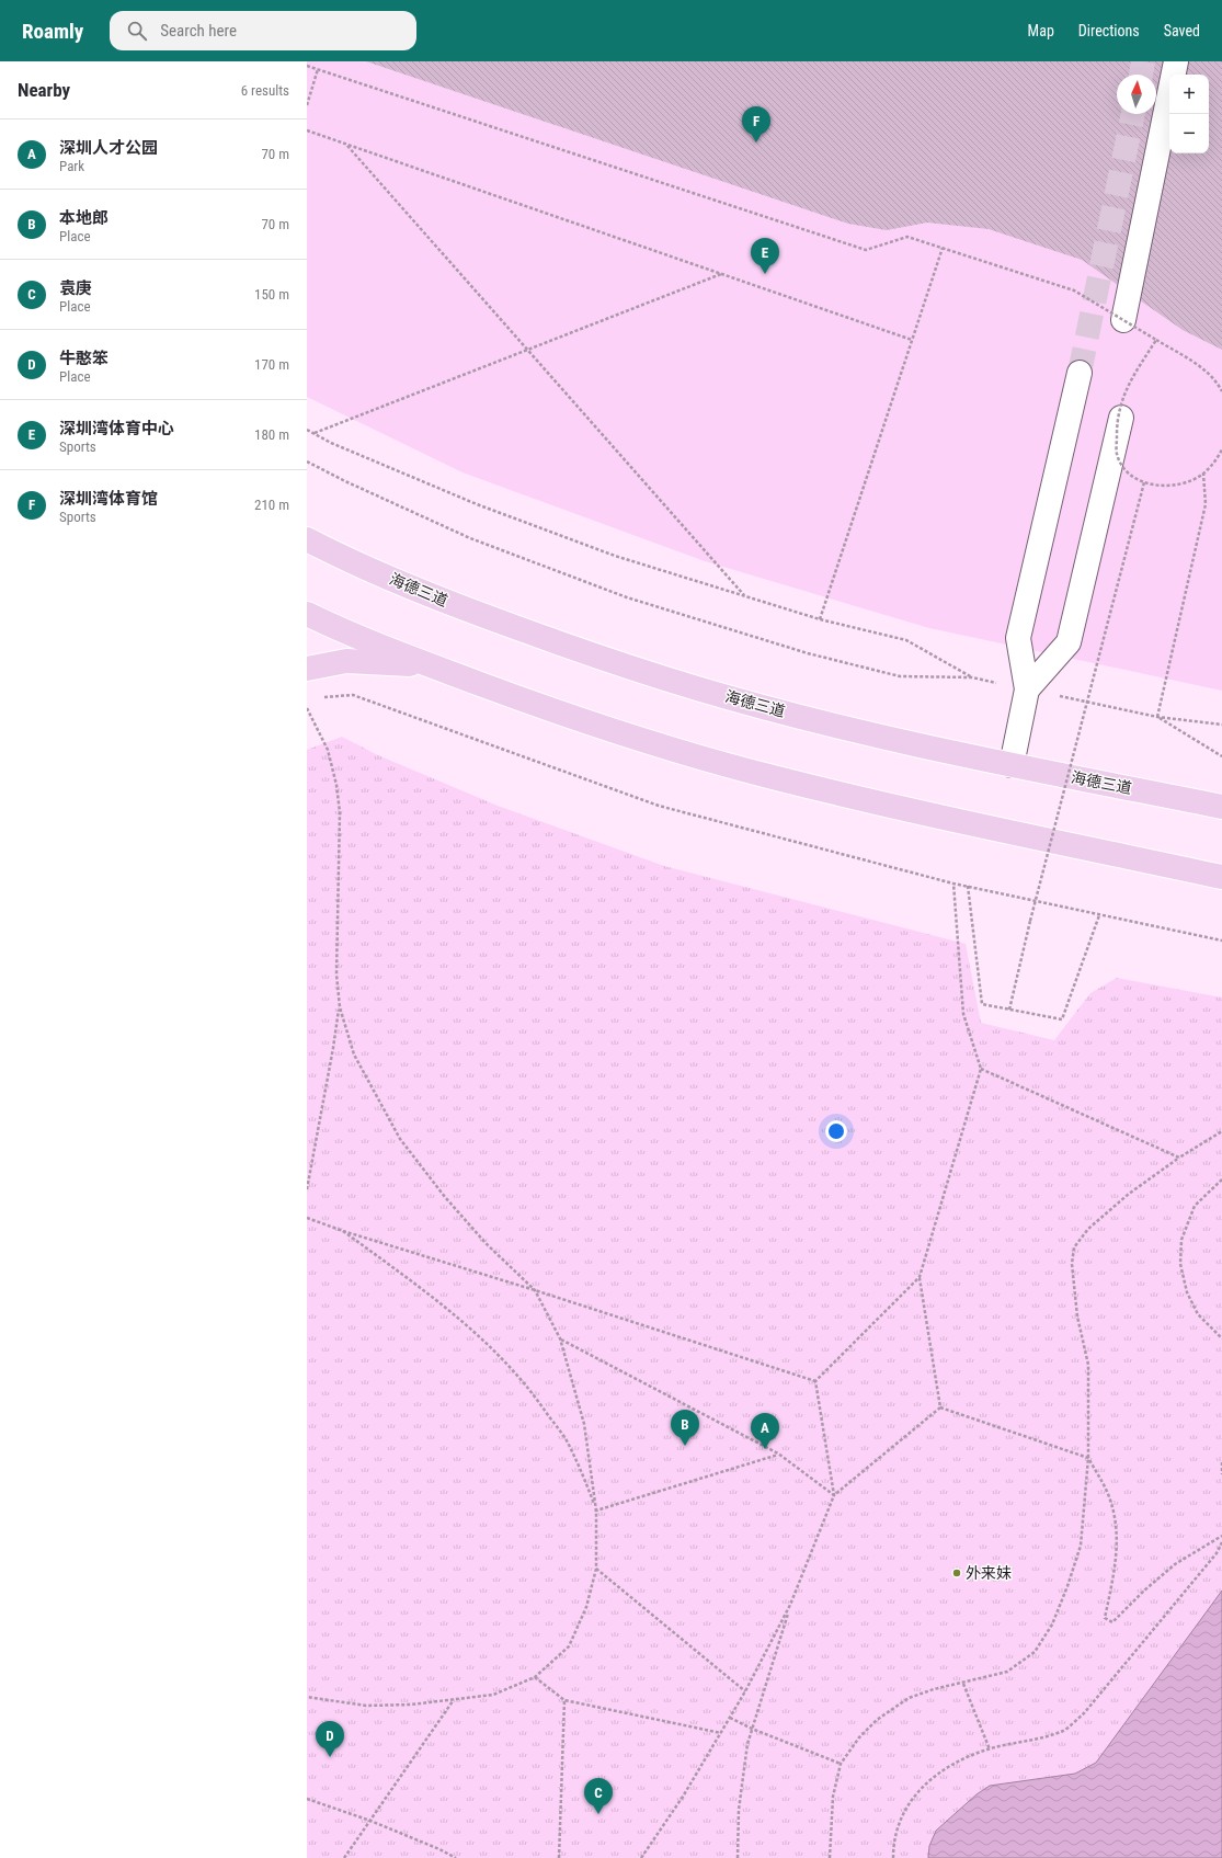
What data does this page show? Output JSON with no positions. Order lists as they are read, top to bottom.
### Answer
{
  "streets": {
    "main road": ["海德三道"]
  },
  "places": ["外来妹"],
  "north": "top",
  "page": {
    "header": "Roamly",
    "search": "Search here",
    "nav": ["Map", "Directions", "Saved"],
    "heading": ["Nearby", "6 results"],
    "map_buttons": ["+", "−"],
    "pins": [
      "F",
      "E",
      "B",
      "A",
      "D",
      "C"
    ],
    "list": [
      {
        "mark": "A",
        "name": "深圳人才公园",
        "note": "Park",
        "value": "70 m"
      },
      {
        "mark": "B",
        "name": "本地郎",
        "note": "Place",
        "value": "70 m"
      },
      {
        "mark": "C",
        "name": "袁庚",
        "note": "Place",
        "value": "150 m"
      },
      {
        "mark": "D",
        "name": "牛憨笨",
        "note": "Place",
        "value": "170 m"
      },
      {
        "mark": "E",
        "name": "深圳湾体育中心",
        "note": "Sports",
        "value": "180 m"
      },
      {
        "mark": "F",
        "name": "深圳湾体育馆",
        "note": "Sports",
        "value": "210 m"
      }
    ]
  }
}
